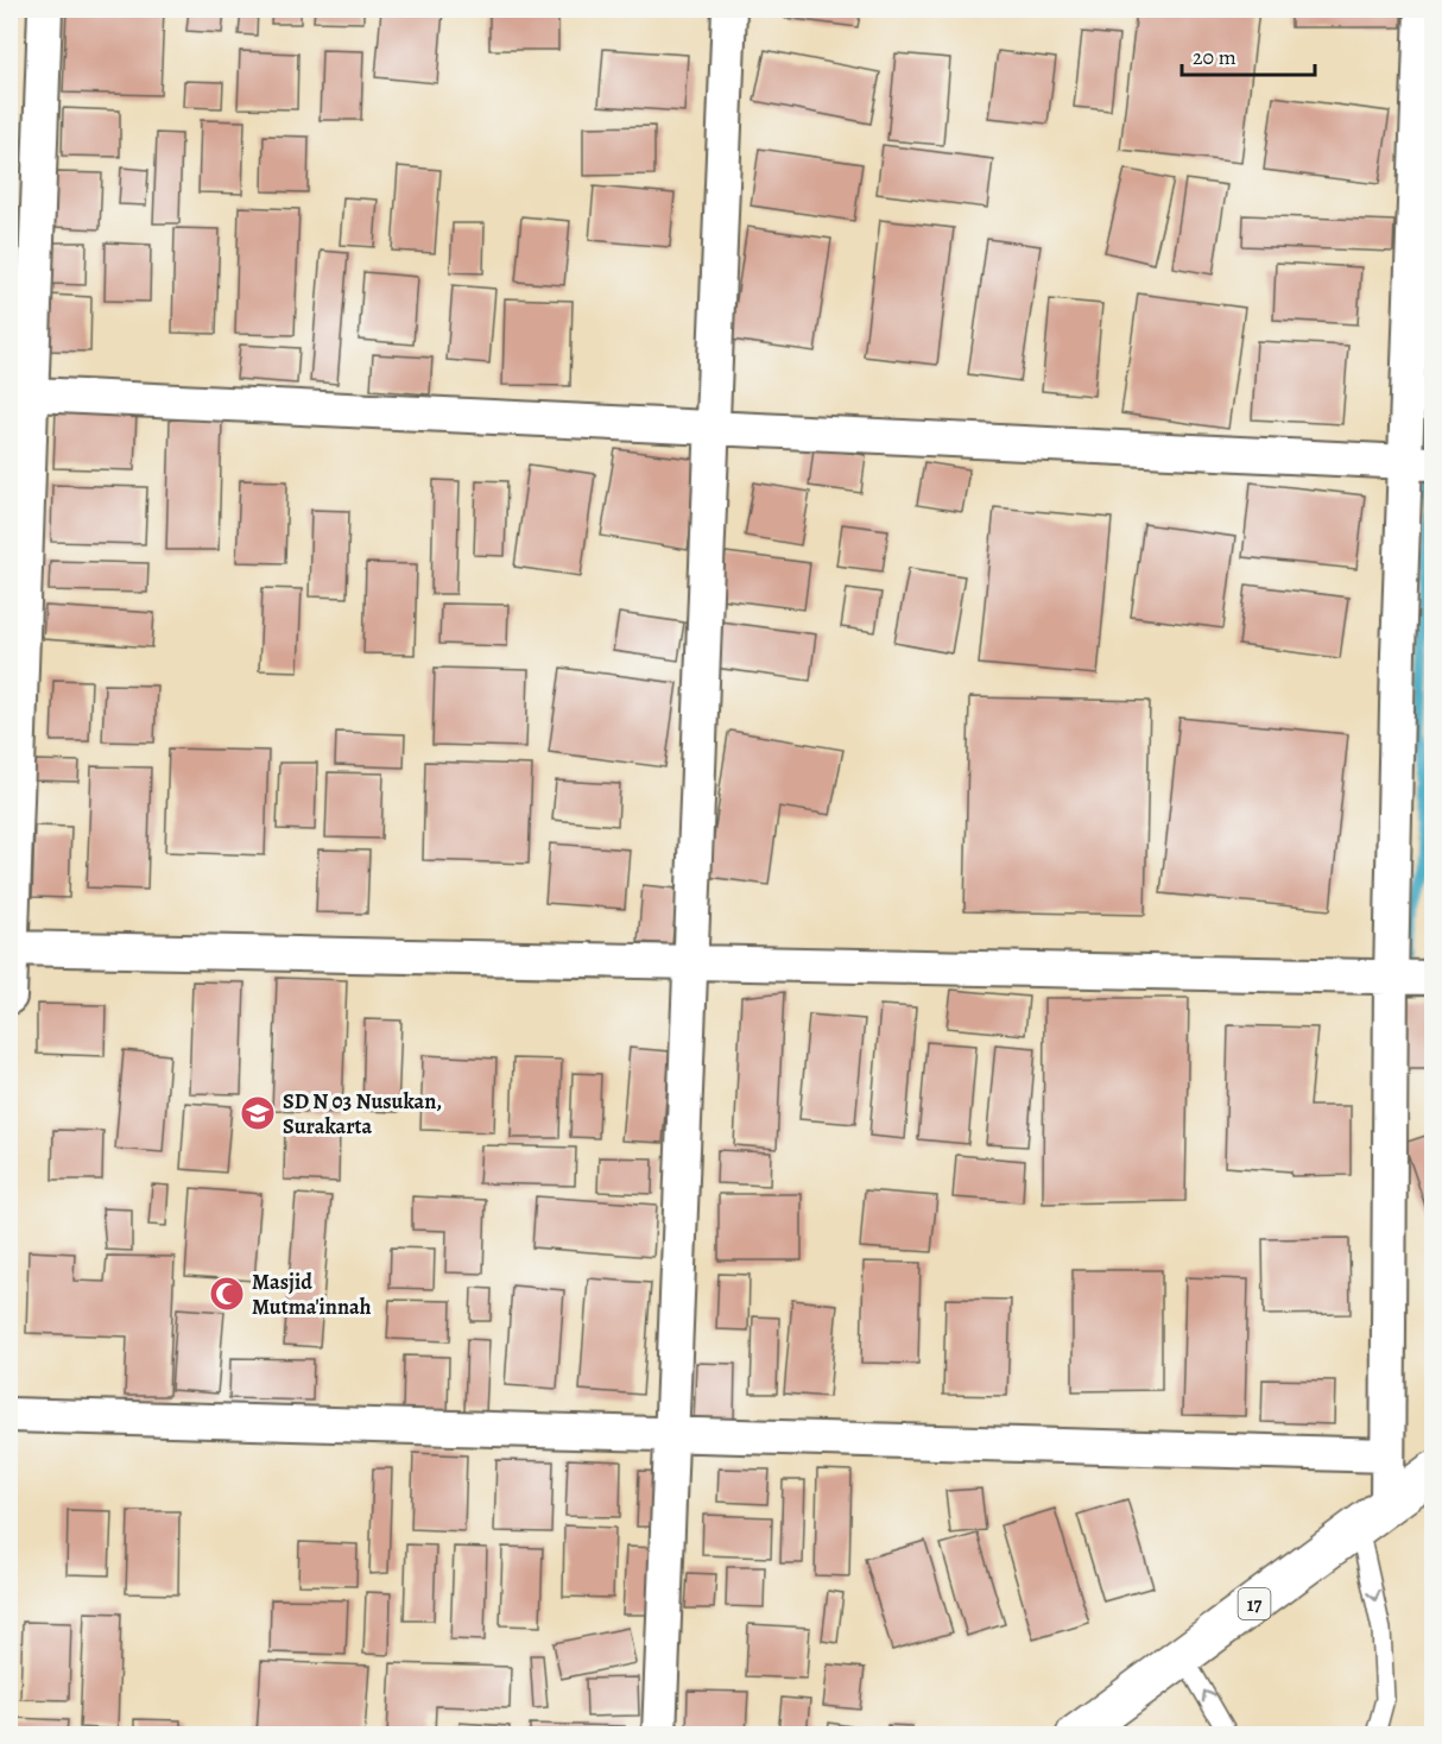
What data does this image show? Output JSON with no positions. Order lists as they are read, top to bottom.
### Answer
{
  "streets": {
    "highway": ["17"]
  },
  "places": {
    "school or university": ["SD N 03 Nusukan, Surakarta"],
    "mosque": ["Masjid Mutma'innah"]
  },
  "scale_bar": "20 m"
}
